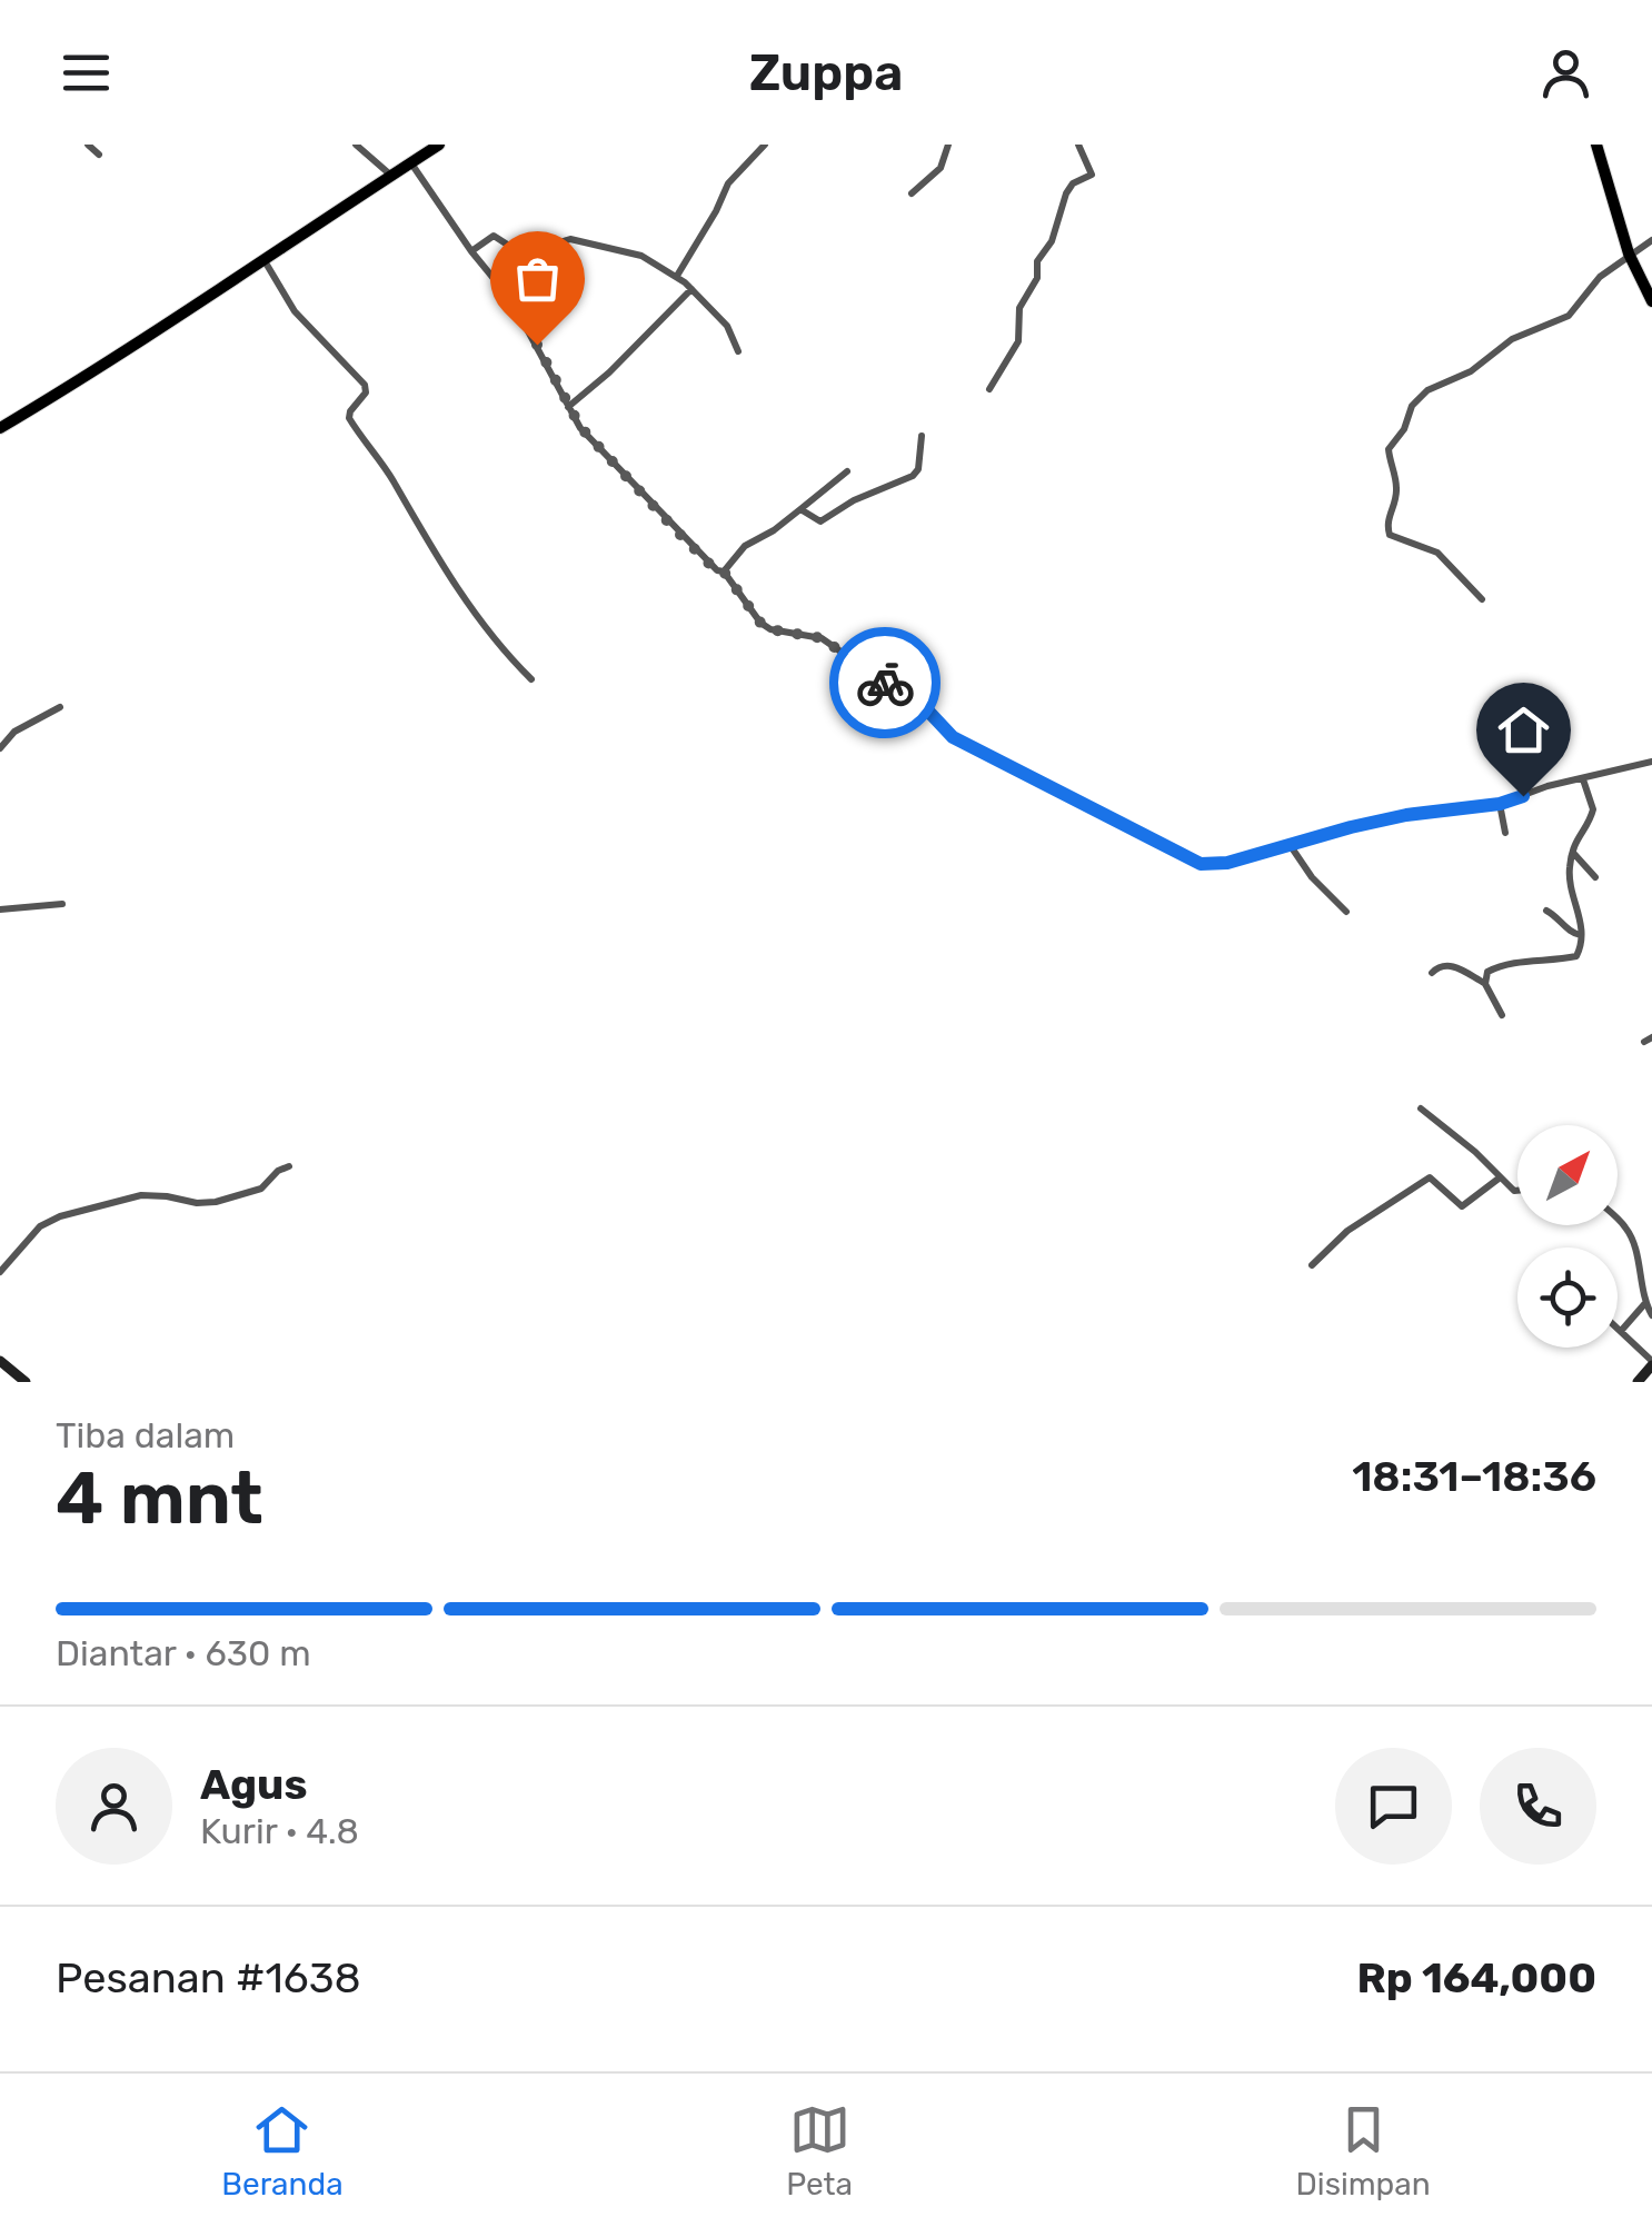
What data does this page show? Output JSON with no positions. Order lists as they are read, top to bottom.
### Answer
{
  "north": "top right",
  "page": {
    "header": "Zuppa",
    "heading": ["4 mnt", "Tiba dalam", "18:31–18:36"],
    "panel": [
      "Agus",
      "Kurir · 4.8",
      "Pesanan #1638",
      "Rp 164,000"
    ],
    "bar": "Diantar · 630 m",
    "tabs": ["Beranda", "Peta", "Disimpan"]
  }
}
